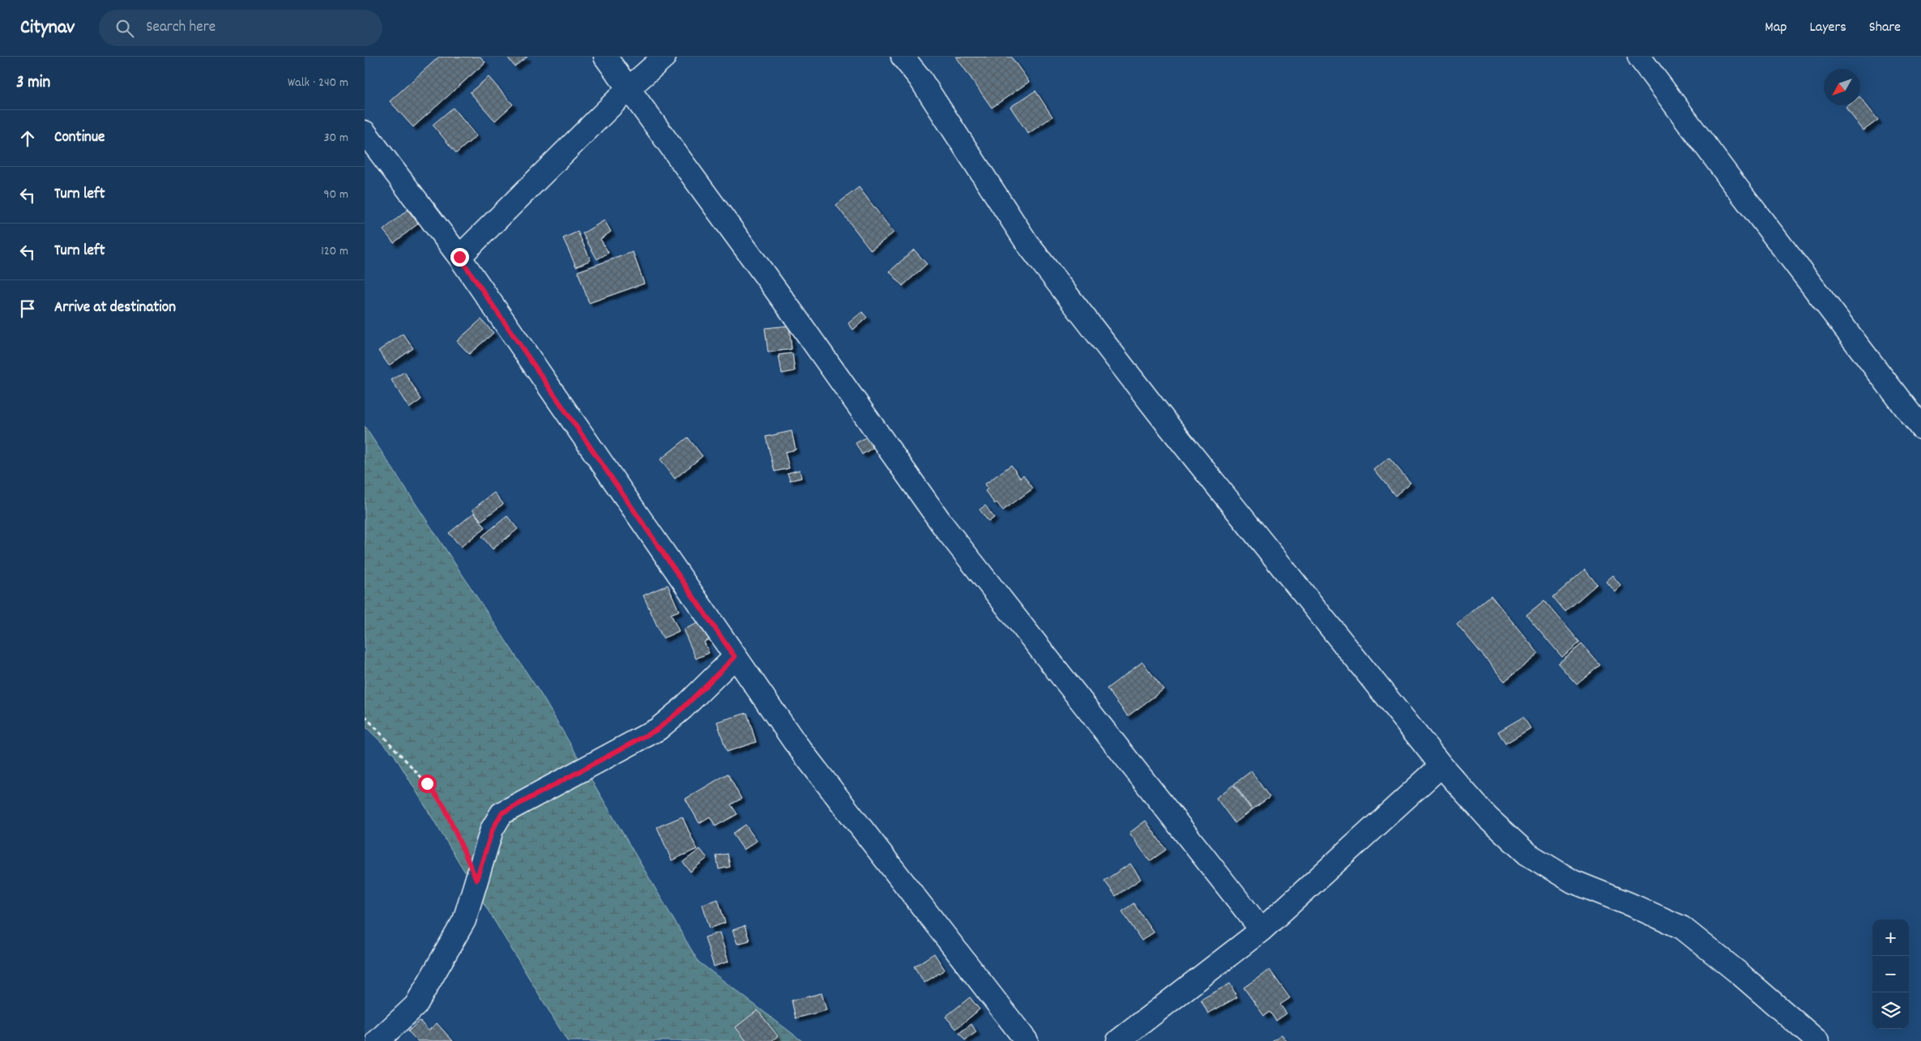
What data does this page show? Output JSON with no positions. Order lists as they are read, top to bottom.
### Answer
{
  "north": "bottom left",
  "page": {
    "header": "Citynav",
    "search": "Search here",
    "nav": ["Map", "Layers", "Share"],
    "heading": ["3 min", "Walk · 240 m"],
    "list": [
      ["Continue", "30 m"],
      ["Turn left", "90 m"],
      ["Turn left", "120 m"],
      "Arrive at destination"
    ],
    "map_buttons": ["+", "−"]
  }
}
